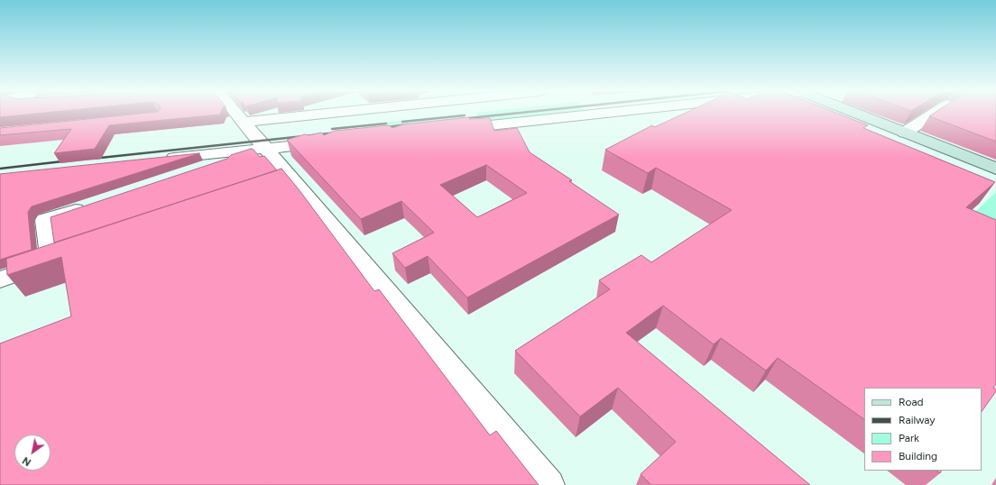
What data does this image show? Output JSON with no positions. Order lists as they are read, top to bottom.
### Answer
{
  "legend": [
    "Road",
    "Railway",
    "Park",
    "Building"
  ],
  "north": "bottom left"
}
